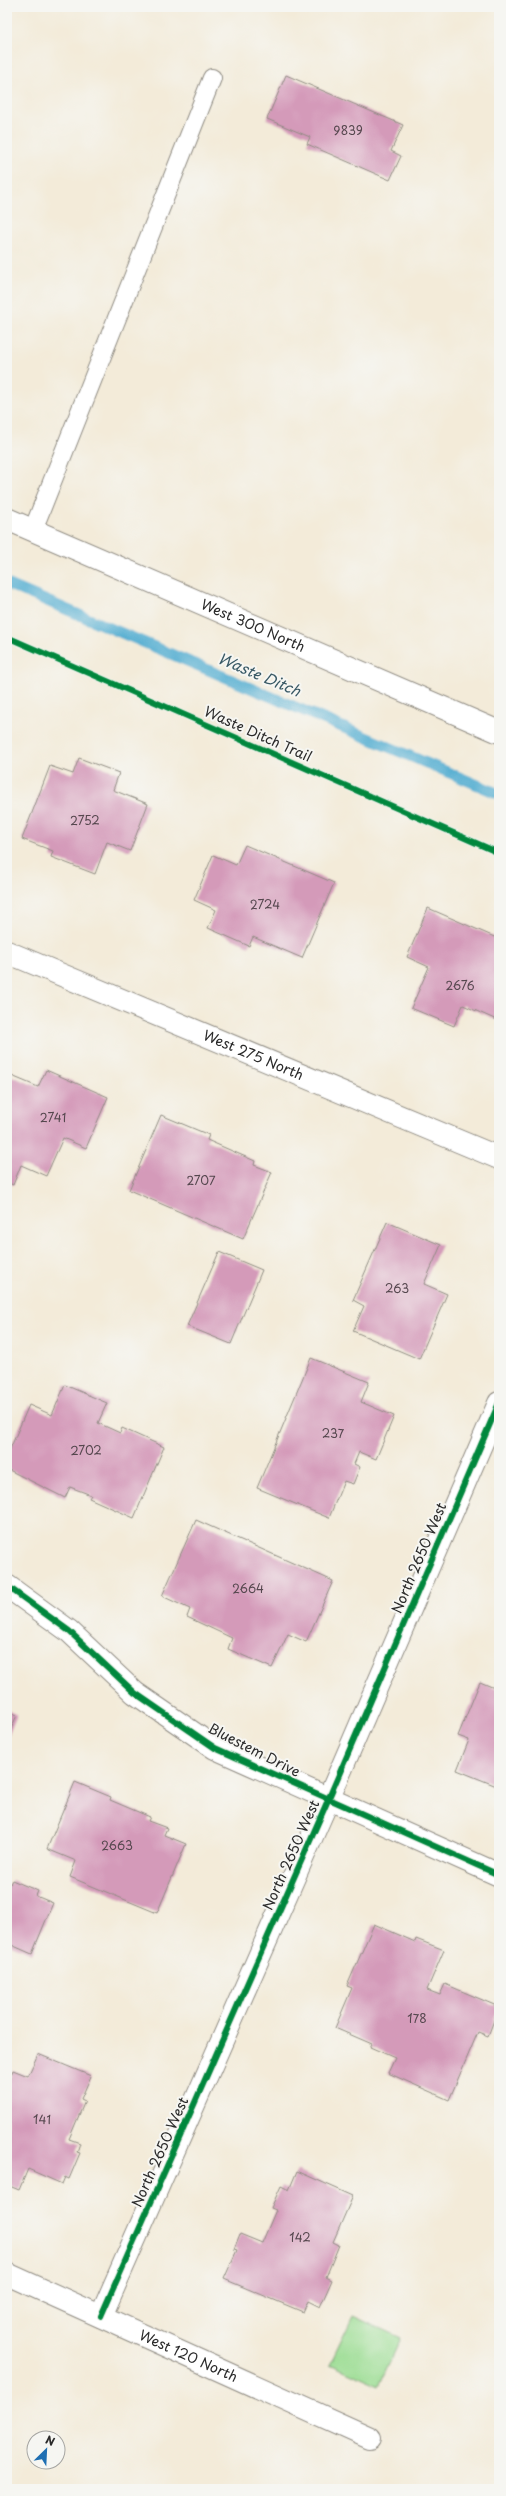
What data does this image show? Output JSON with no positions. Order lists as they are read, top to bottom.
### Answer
{
  "streets": {
    "street": [
      "West 300 North",
      "West 275 North",
      "North 2650 West",
      "Bluestem Drive",
      "West 120 North"
    ],
    "cycle path": ["Waste Ditch Trail"]
  },
  "crossings": [
    ["North 2650 West", "Bluestem Drive"],
    ["North 2650 West", "West 120 North"]
  ],
  "water": ["Waste Ditch"],
  "house_numbers": [
    "9839",
    "2752",
    "2724",
    "2676",
    "2741",
    "2707",
    "263",
    "237",
    "2702",
    "2664",
    "2663",
    "178",
    "141",
    "142"
  ],
  "north": "top right"
}
